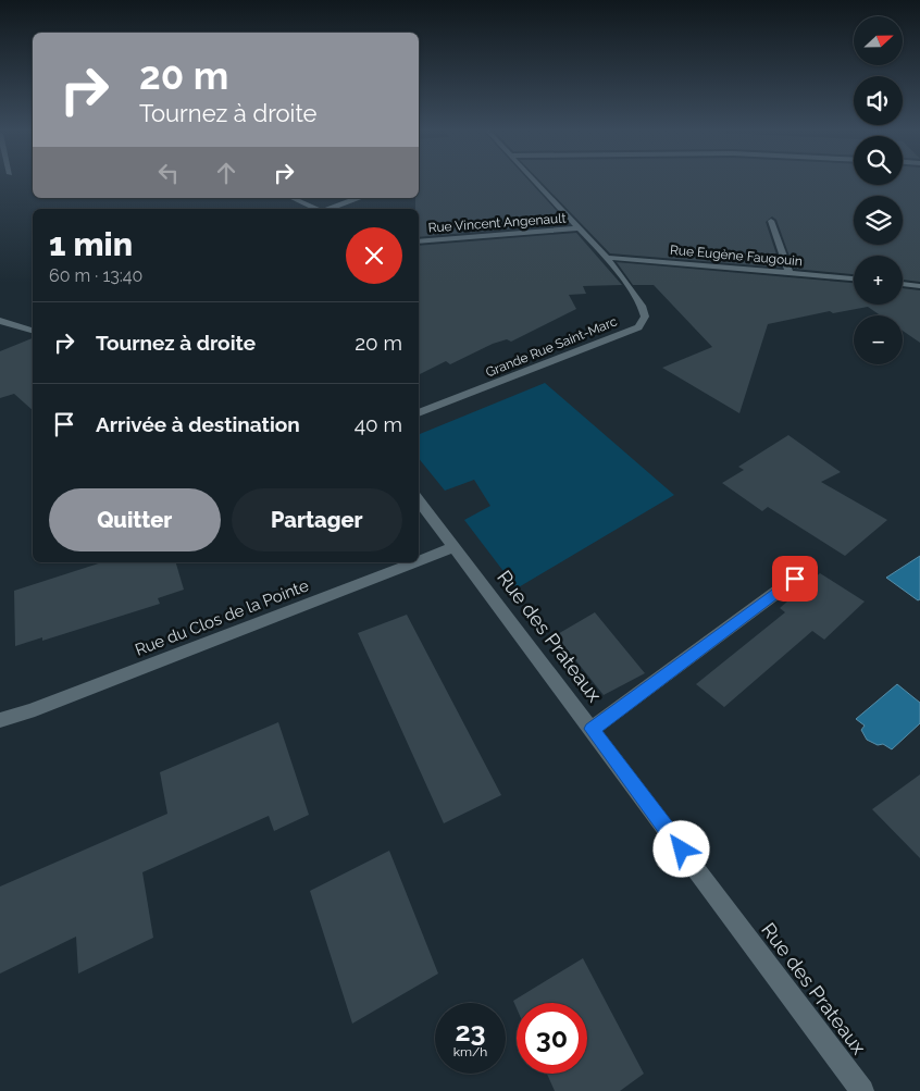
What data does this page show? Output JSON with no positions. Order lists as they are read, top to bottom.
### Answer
{
  "streets": {
    "street": [
      "Rue Vincent Angenault",
      "Rue Eugène Faugouin",
      "Grande Rue Saint-Marc",
      "Rue du Clos de la Pointe",
      "Rue des Prateaux"
    ]
  },
  "crossings": [
    ["Rue Eugène Faugouin", "Grande Rue Saint-Marc"],
    ["Rue du Clos de la Pointe", "Rue des Prateaux"]
  ],
  "north": "right",
  "page": {
    "map_buttons": ["+", "−"],
    "turn": ["20 m", "Tournez à droite"],
    "heading": ["1 min", "60 m · 13:40"],
    "list": [
      {
        "name": "Tournez à droite",
        "value": "20 m"
      },
      {
        "name": "Arrivée à destination",
        "value": "40 m"
      }
    ],
    "buttons": ["Quitter", "Partager"],
    "speed": "23 km/h",
    "limit": "30"
  }
}
